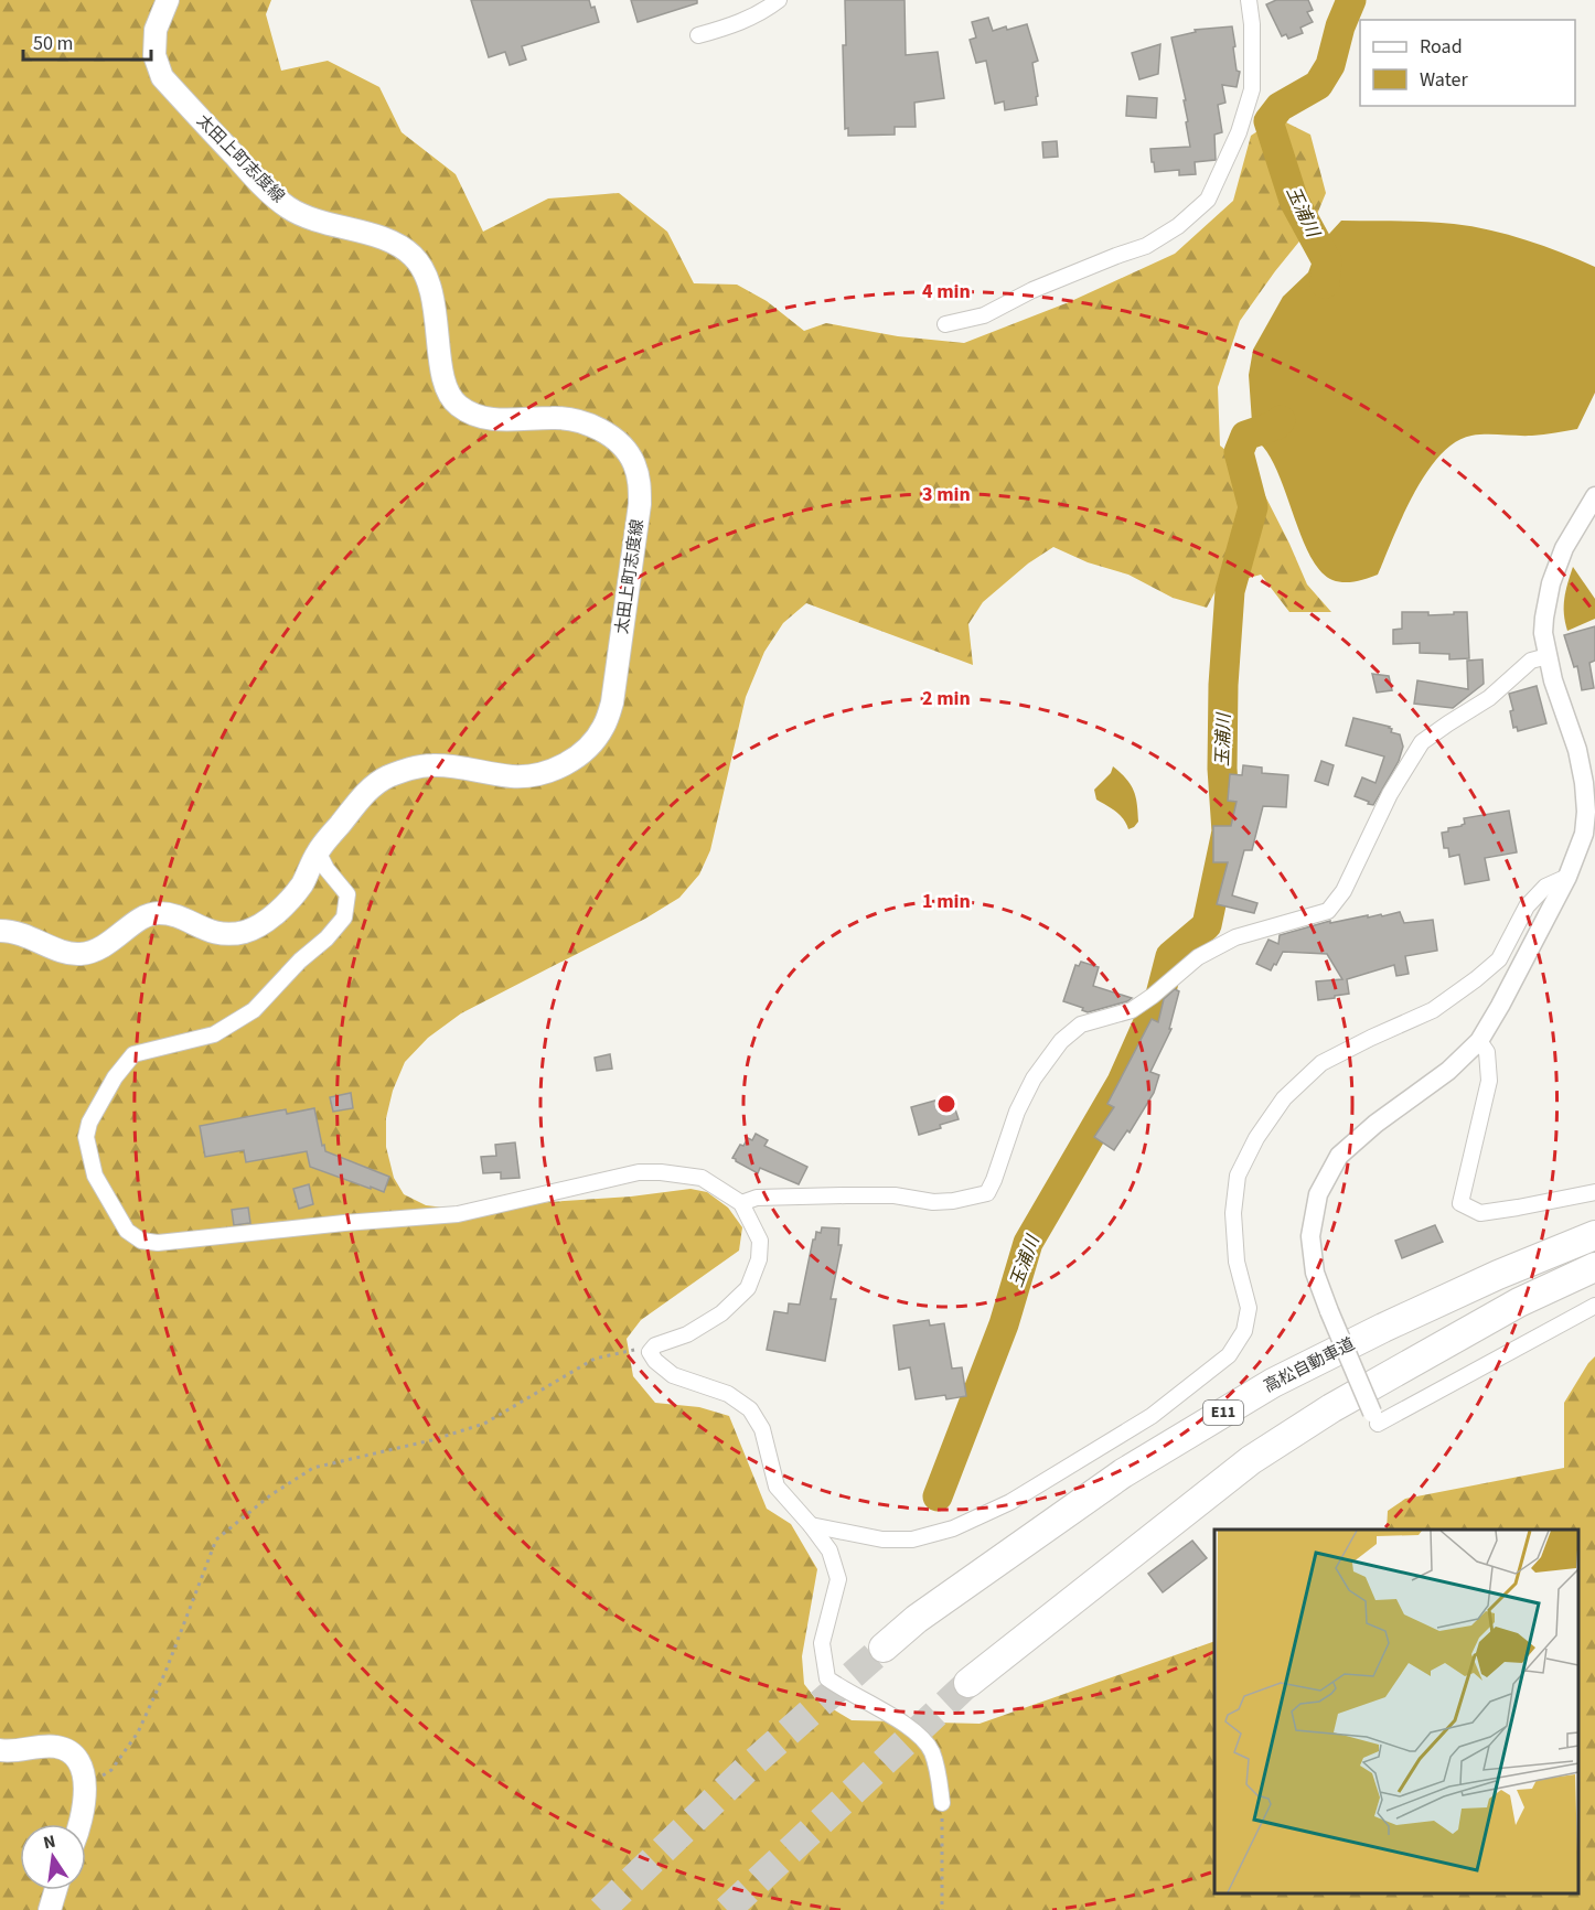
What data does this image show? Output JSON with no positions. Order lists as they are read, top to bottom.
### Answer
{
  "streets": {
    "highway": ["高松自動車道", "E11"],
    "main road": ["太田上町志度線"]
  },
  "water": ["玉浦川"],
  "legend": ["Road", "Water"],
  "scale_bar": "50 m",
  "north": "top",
  "rings": [
    "4 min",
    "3 min",
    "2 min",
    "1 min"
  ]
}
